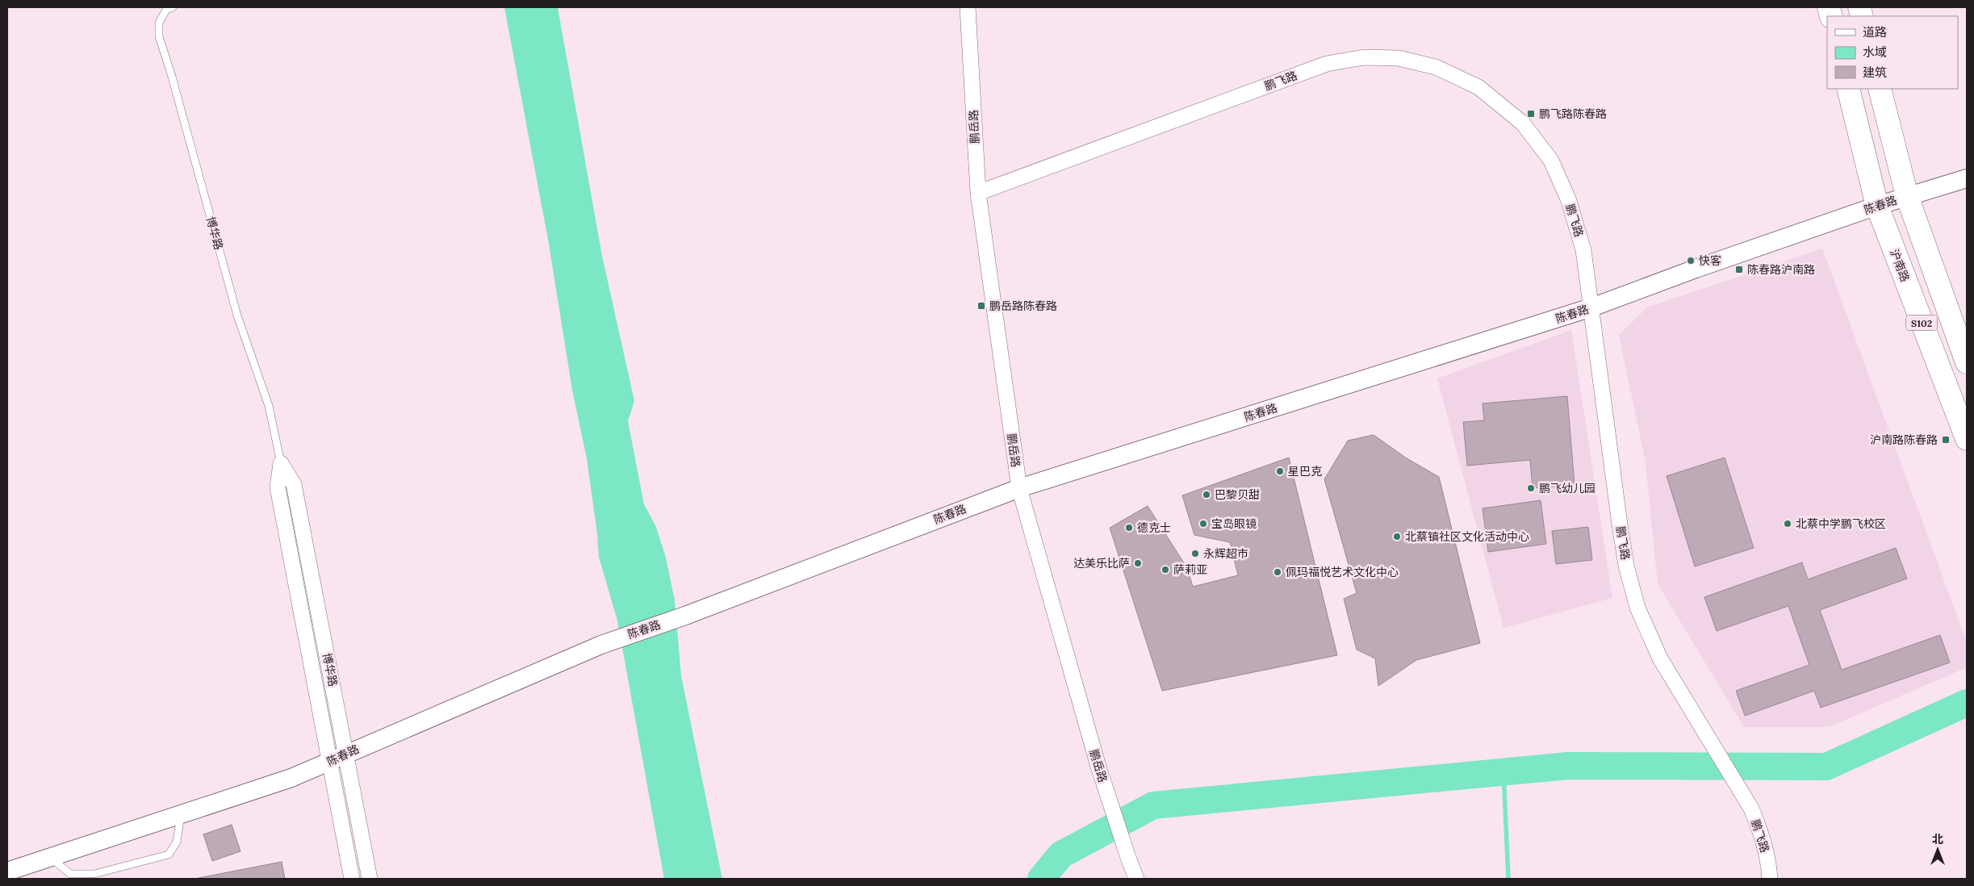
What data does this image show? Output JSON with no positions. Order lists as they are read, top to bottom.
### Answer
{
  "streets": {
    "main road": ["沪南路", "S102"],
    "street": [
      "鹏飞路",
      "鹏岳路",
      "陈春路",
      "博华路"
    ]
  },
  "crossings": [
    ["鹏飞路", "鹏岳路"],
    ["鹏飞路", "陈春路"],
    ["鹏岳路", "陈春路"],
    ["陈春路", "博华路"],
    ["陈春路", "沪南路"],
    ["陈春路", "S102"]
  ],
  "places": {
    "transit": [
      "鹏飞路陈春路",
      "陈春路沪南路",
      "鹏岳路陈春路",
      "沪南路陈春路"
    ],
    "other": [
      "快客",
      "星巴克",
      "鹏飞幼儿园",
      "巴黎贝甜",
      "宝岛眼镜",
      "北蔡中学鹏飞校区",
      "德克士",
      "北蔡镇社区文化活动中心",
      "永辉超市",
      "达美乐比萨",
      "萨莉亚",
      "佩玛福悦艺术文化中心"
    ]
  },
  "legend": ["道路", "水域", "建筑"],
  "north": "top"
}
